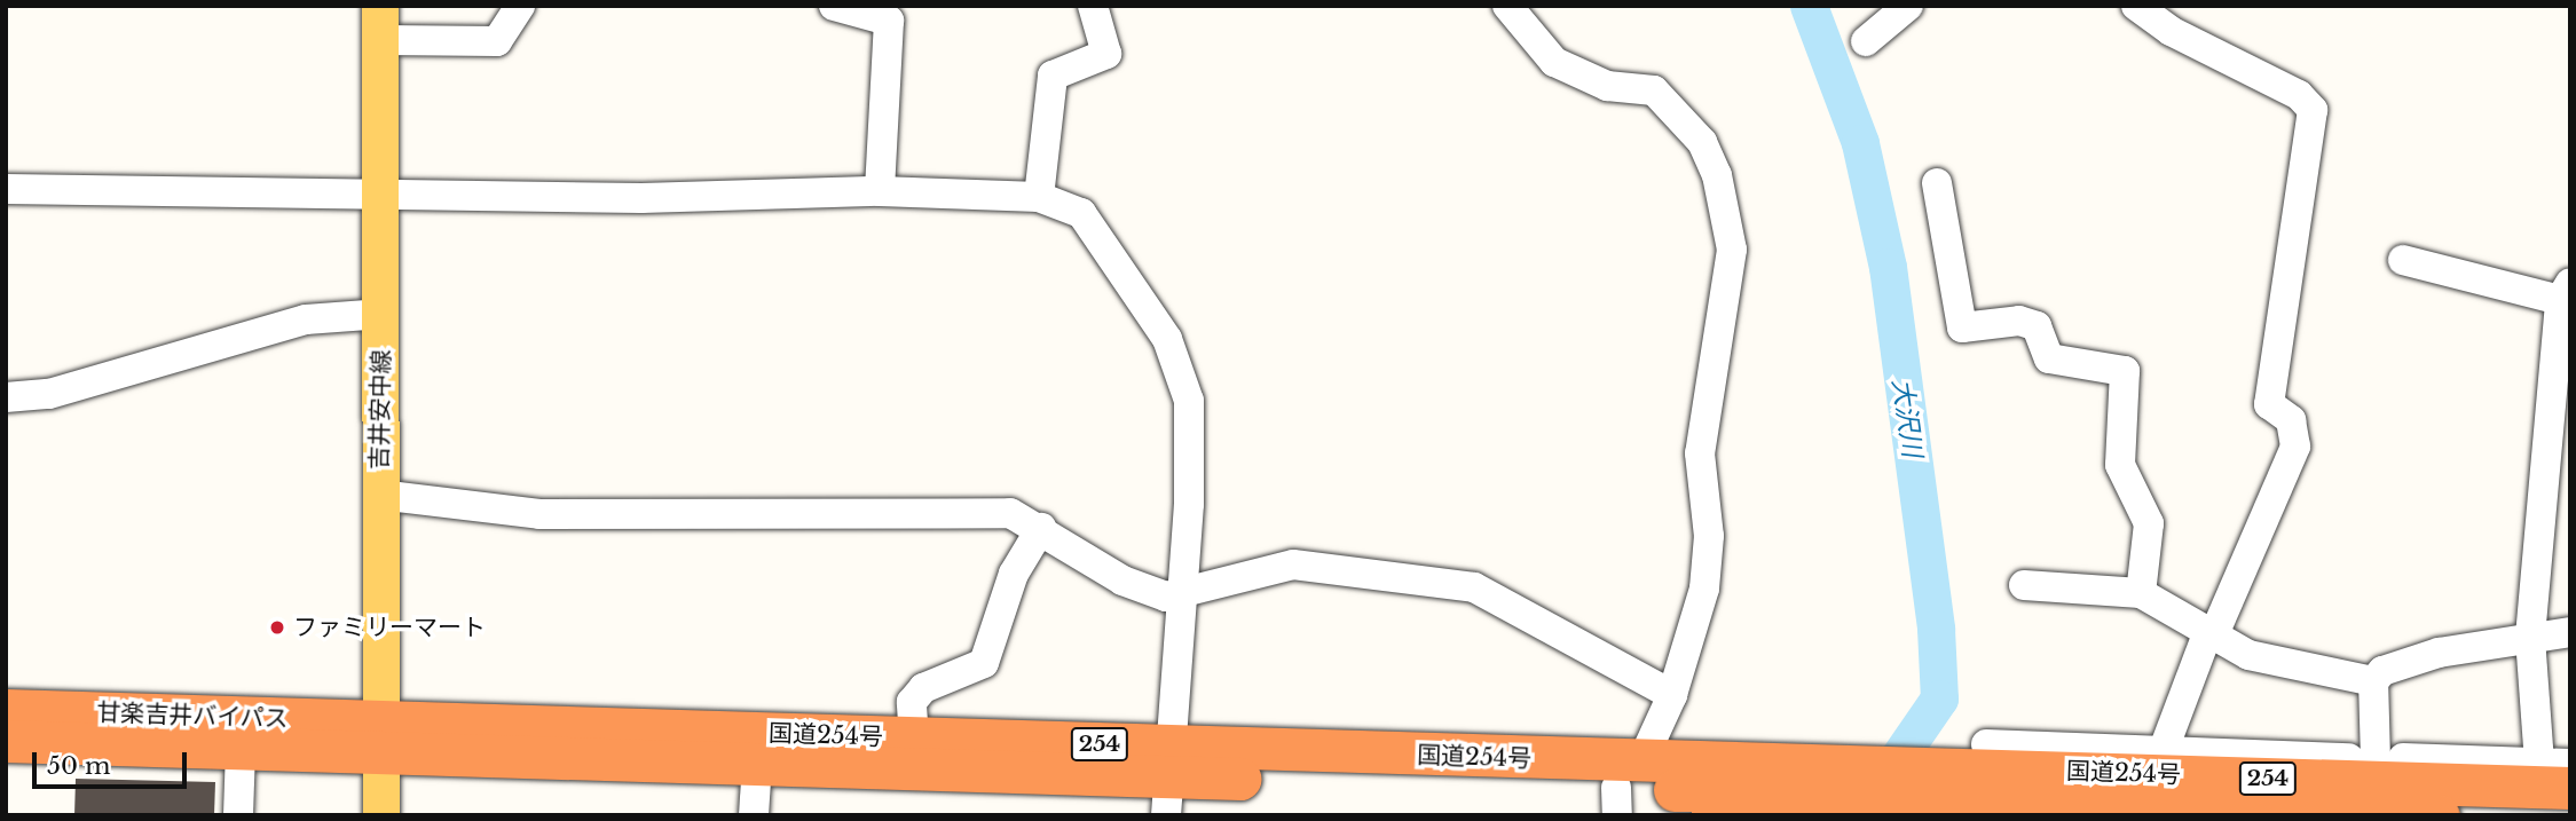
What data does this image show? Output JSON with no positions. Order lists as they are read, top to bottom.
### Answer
{
  "streets": {
    "highway": ["甘楽吉井バイパス", "国道254号", "254"],
    "main road": ["吉井安中線"]
  },
  "crossings": [
    ["吉井安中線", "甘楽吉井バイパス"],
    ["吉井安中線", "国道254号"],
    ["甘楽吉井バイパス", "国道254号"]
  ],
  "water": ["大沢川"],
  "places": ["ファミリーマート"],
  "scale_bar": "50 m"
}
